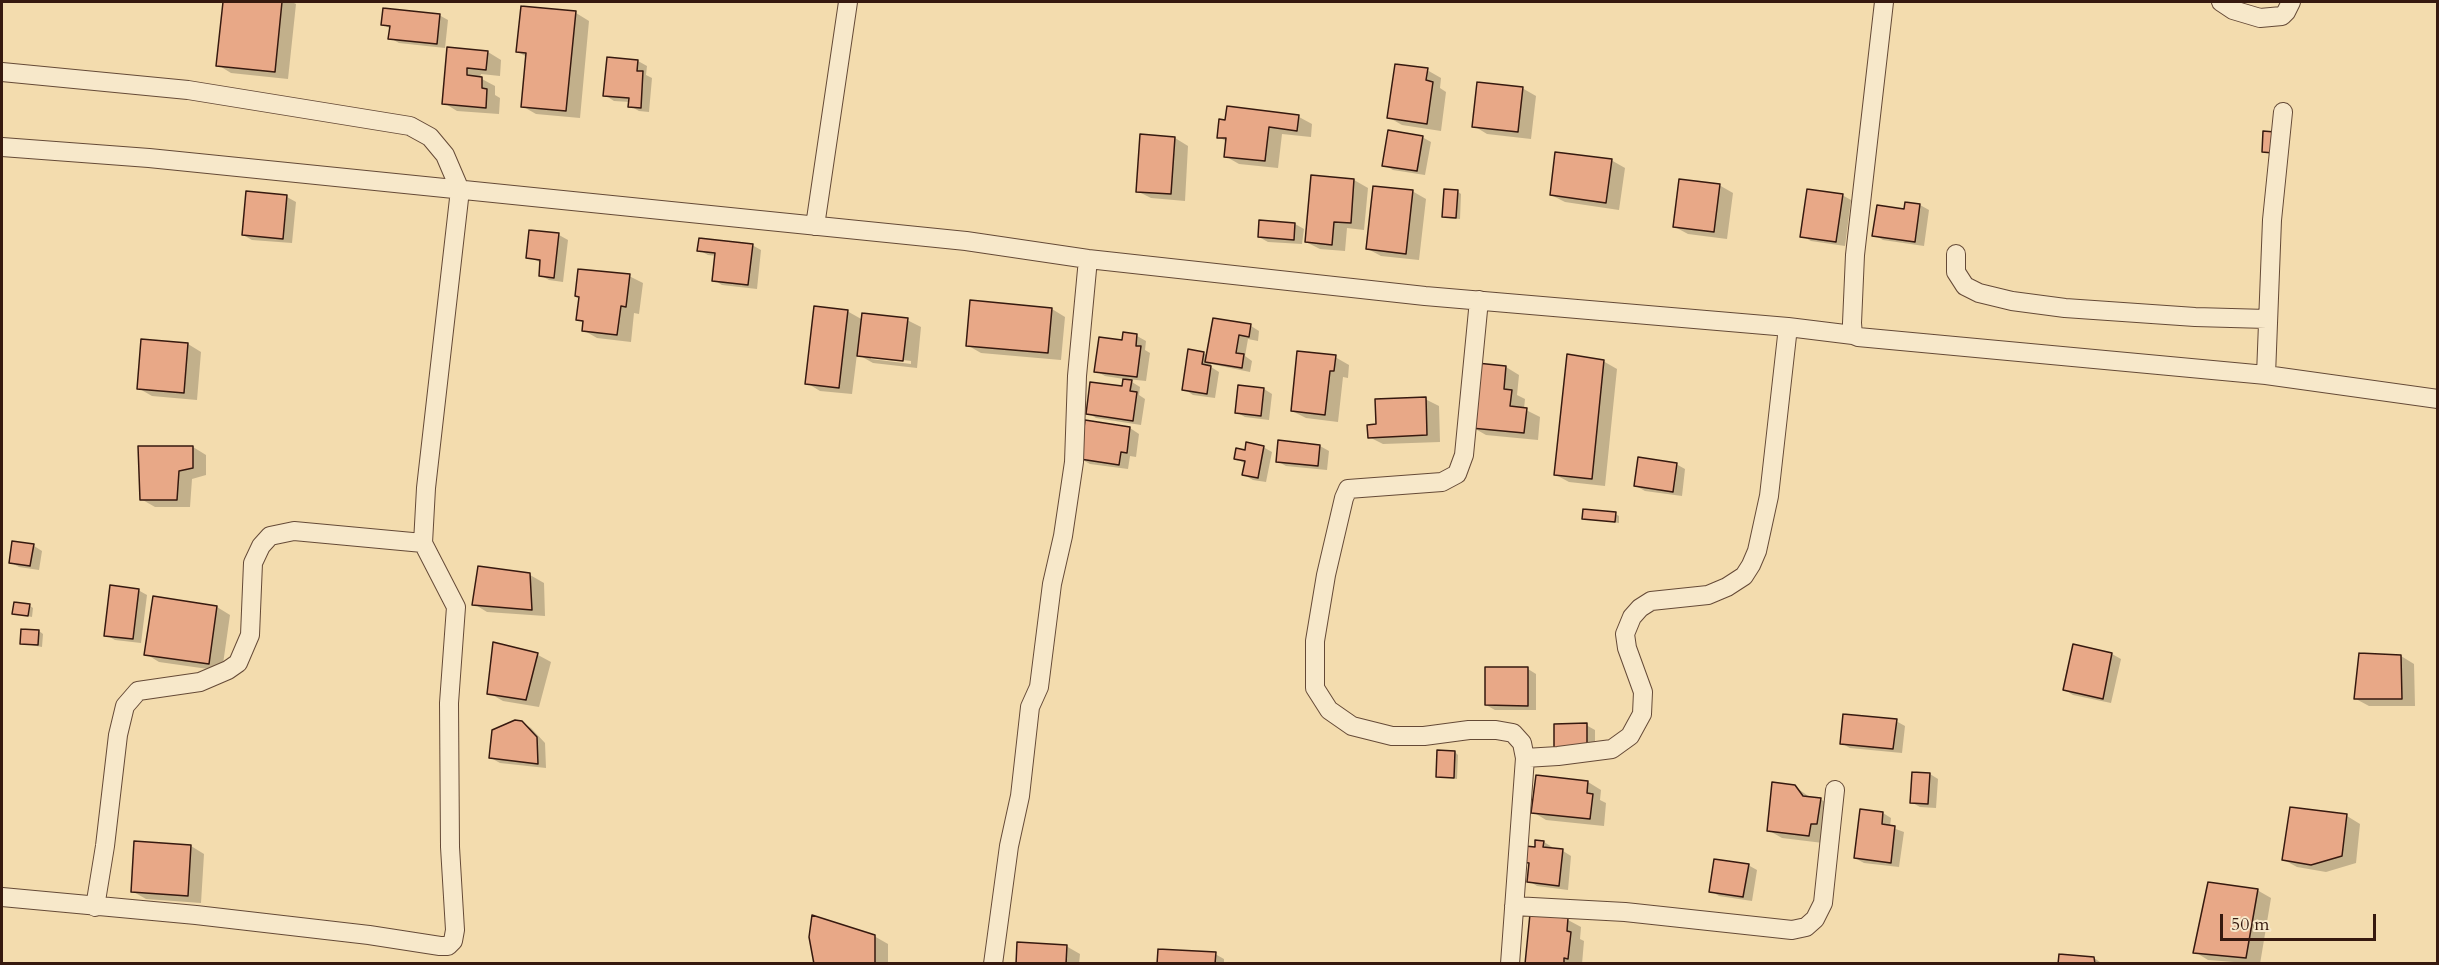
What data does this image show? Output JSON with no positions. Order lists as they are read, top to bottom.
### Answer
{
  "scale_bar": "50 m"
}
